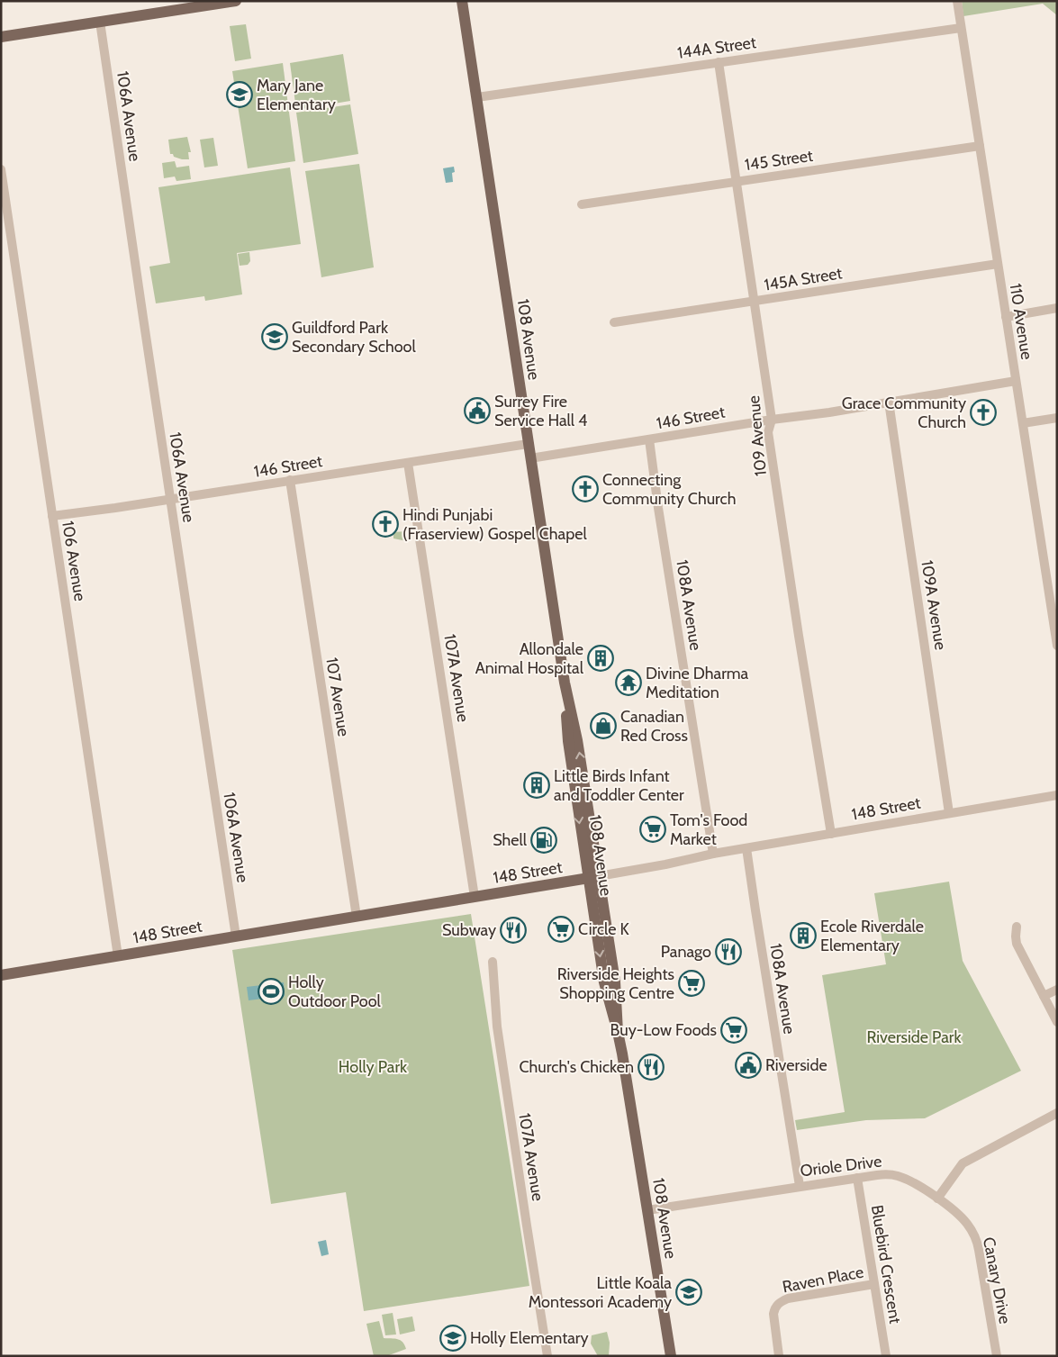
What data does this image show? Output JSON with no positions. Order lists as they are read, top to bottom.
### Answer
{
  "streets": {
    "main road": ["108 Avenue", "148 Street"],
    "street": [
      "144A Street",
      "106A Avenue",
      "145 Street",
      "145A Street",
      "110 Avenue",
      "146 Street",
      "109 Avenue",
      "106 Avenue",
      "108A Avenue",
      "109A Avenue",
      "107A Avenue",
      "107 Avenue",
      "Oriole Drive",
      "Bluebird Crescent",
      "Raven Place",
      "Canary Drive"
    ]
  },
  "crossings": [
    ["144A Street", "110 Avenue"],
    ["144A Street", "108 Avenue"],
    ["144A Street", "109 Avenue"],
    ["106A Avenue", "146 Street"],
    ["106A Avenue", "148 Street"],
    ["145 Street", "110 Avenue"],
    ["145 Street", "109 Avenue"],
    ["145A Street", "110 Avenue"],
    ["145A Street", "109 Avenue"],
    ["110 Avenue", "146 Street"],
    ["108 Avenue", "146 Street"],
    ["108 Avenue", "148 Street"],
    ["108 Avenue", "Oriole Drive"],
    ["146 Street", "109 Avenue"],
    ["146 Street", "106 Avenue"],
    ["146 Street", "108A Avenue"],
    ["146 Street", "109A Avenue"],
    ["146 Street", "107A Avenue"],
    ["146 Street", "107 Avenue"],
    ["109 Avenue", "148 Street"],
    ["106 Avenue", "148 Street"],
    ["108A Avenue", "148 Street"],
    ["108A Avenue", "Oriole Drive"],
    ["109A Avenue", "148 Street"],
    ["107A Avenue", "148 Street"],
    ["107 Avenue", "148 Street"],
    ["Oriole Drive", "Bluebird Crescent"],
    ["Oriole Drive", "Canary Drive"],
    ["Bluebird Crescent", "Raven Place"]
  ],
  "parks": ["Riverside Park", "Holly Park"],
  "places": {
    "school or university": [
      "Mary Jane Elementary",
      "Guildford Park Secondary School",
      "Little Koala Montessori Academy",
      "Holly Elementary"
    ],
    "public building": ["Surrey Fire Service Hall 4", "Riverside"],
    "church": ["Grace Community Church", "Connecting Community Church", "Hindi Punjabi (Fraserview) Gospel Chapel"],
    "building": ["Allondale Animal Hospital", "Little Birds Infant and Toddler Center", "Ecole Riverdale Elementary"],
    "temple": ["Divine Dharma Meditation"],
    "shop": ["Canadian Red Cross"],
    "supermarket": [
      "Tom's Food Market",
      "Circle K",
      "Riverside Heights Shopping Centre",
      "Buy-Low Foods"
    ],
    "fuel station": ["Shell"],
    "restaurant": ["Subway", "Panago", "Church's Chicken"],
    "sports": ["Holly Outdoor Pool"]
  }
}
